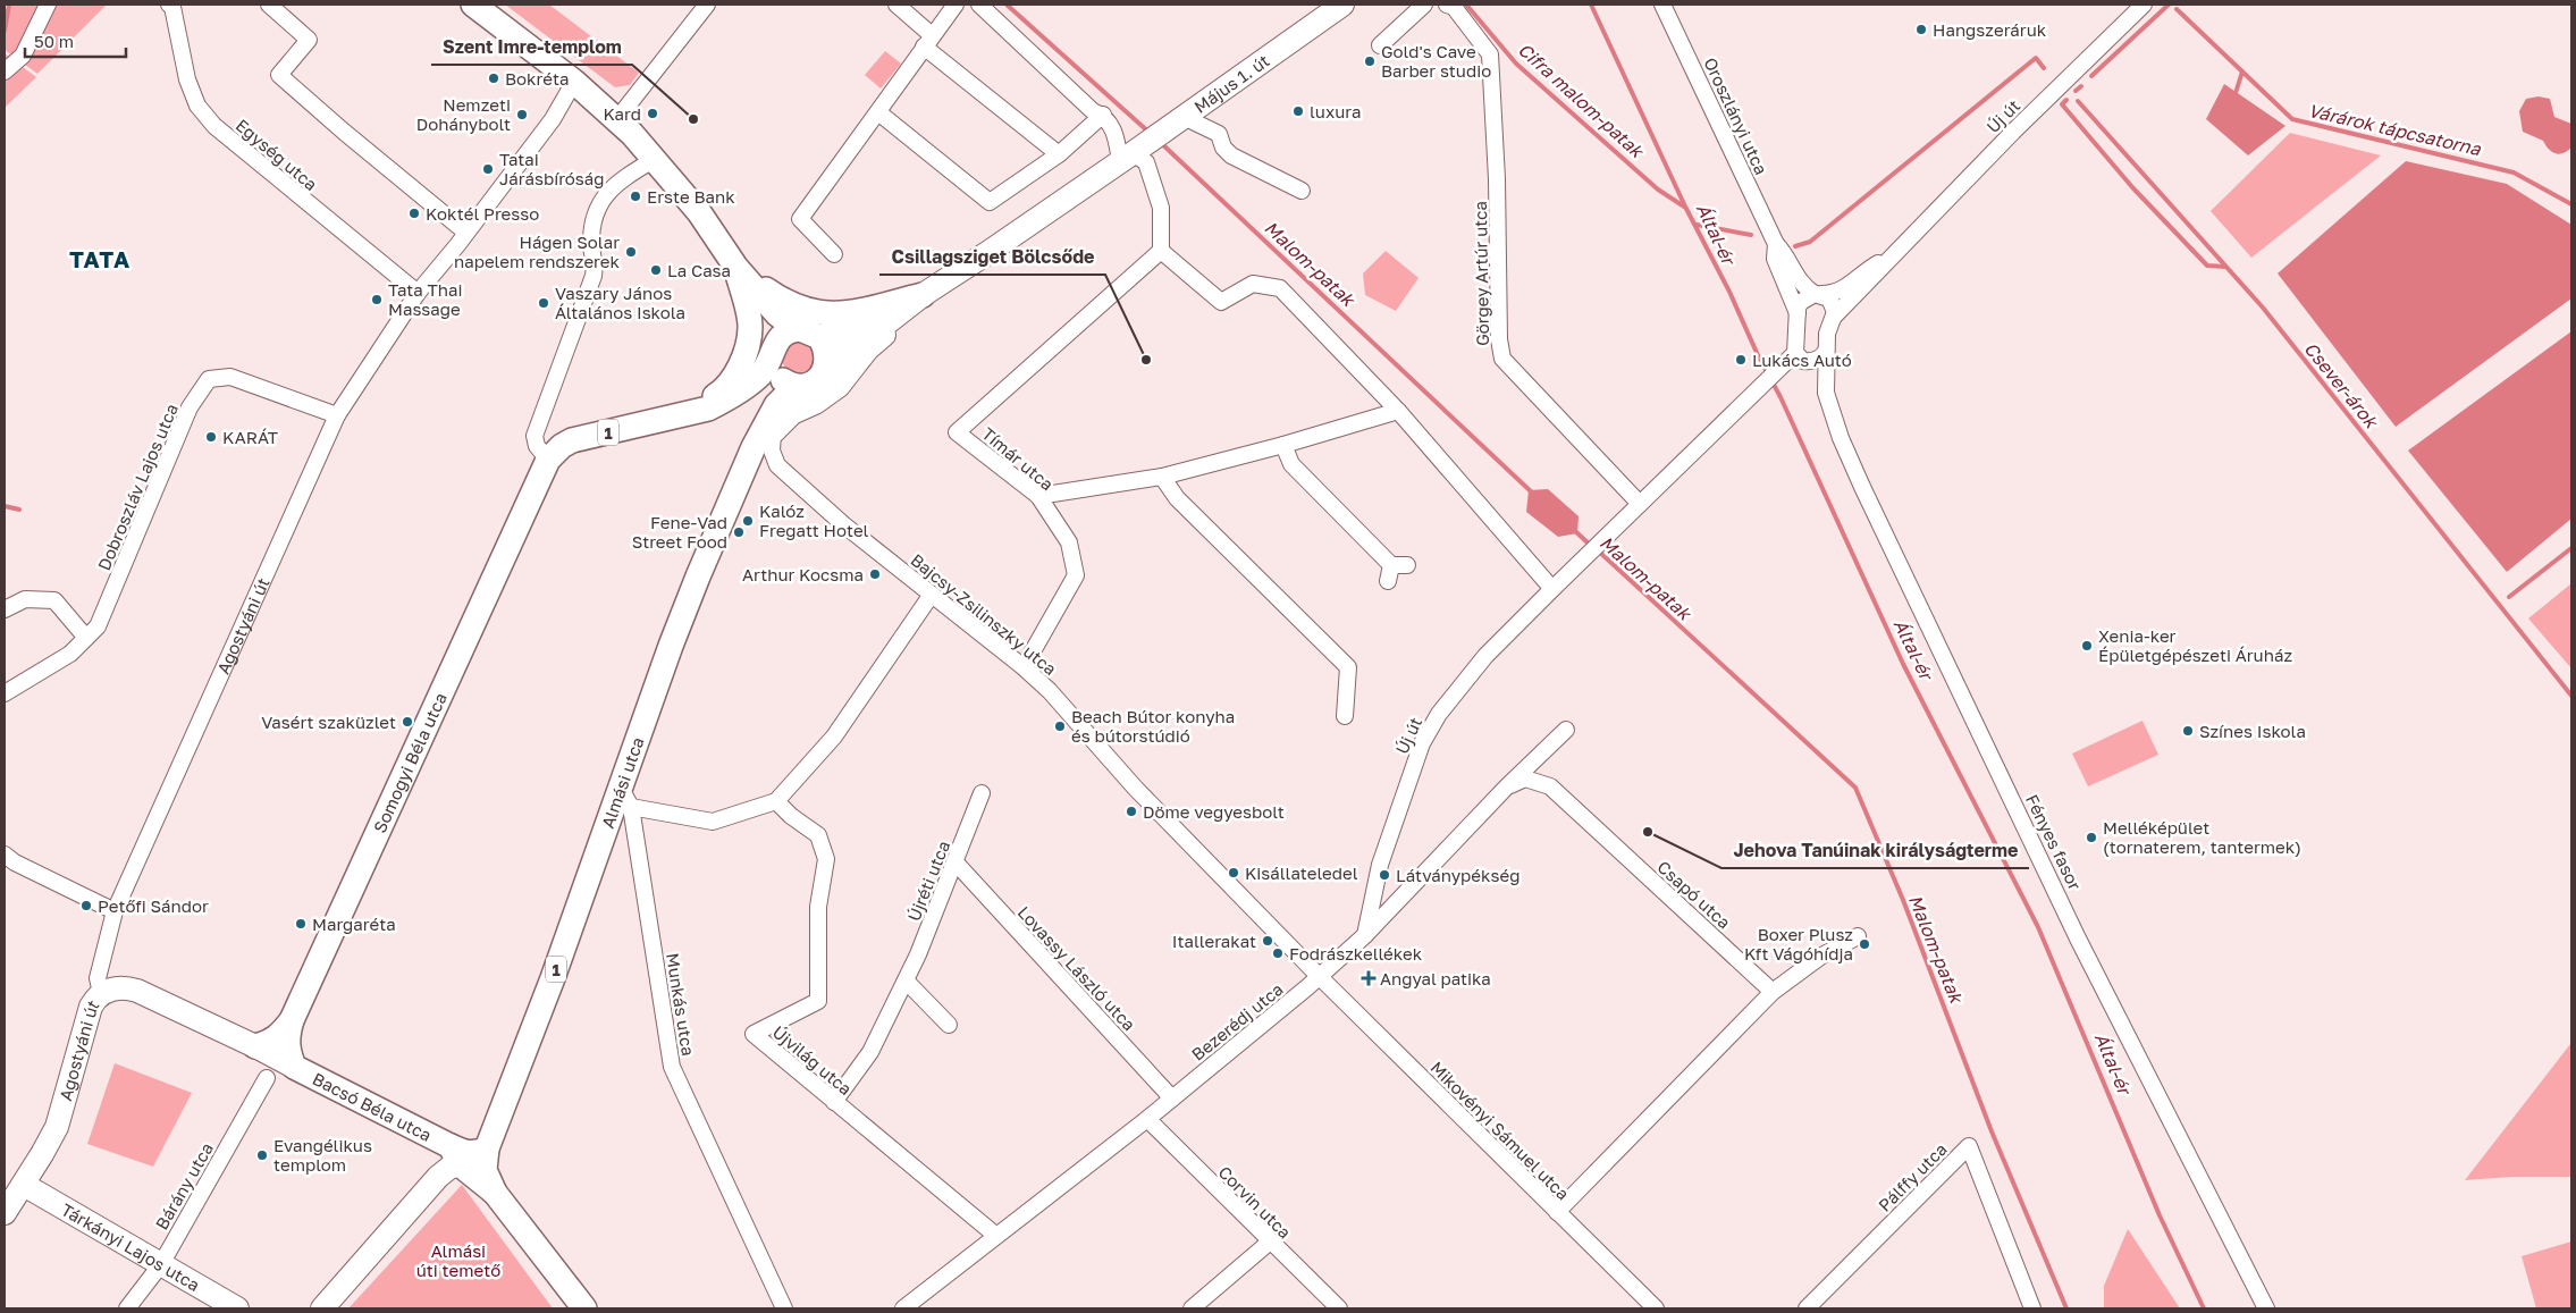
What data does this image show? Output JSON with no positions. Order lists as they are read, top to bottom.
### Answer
{
  "streets": {
    "main road": [
      "Május 1. út",
      "1",
      "Agostyáni út",
      "Somogyi Béla utca",
      "Almási utca",
      "Bacsó Béla utca",
      "Tárkányi Lajos utca"
    ],
    "street": [
      "Oroszlányi utca",
      "Új út",
      "Egység utca",
      "Görgey Artúr utca",
      "Tímár utca",
      "Dobroszláv Lajos utca",
      "Bajcsy-Zsilinszky utca",
      "Fényes fasor",
      "Újréti utca",
      "Csapó utca",
      "Lovassy László utca",
      "Munkás utca",
      "Bezerédj utca",
      "Újvilág utca",
      "Mikovényi Sámuel utca",
      "Pálffy utca",
      "Bárány utca",
      "Corvin utca"
    ]
  },
  "crossings": [
    ["Május 1. út", "1"],
    ["Május 1. út", "Almási utca"],
    ["Oroszlányi utca", "Új út"],
    ["Oroszlányi utca", "Fényes fasor"],
    ["Új út", "Görgey Artúr utca"],
    ["Új út", "Fényes fasor"],
    ["Új út", "Bezerédj utca"],
    ["Egység utca", "Agostyáni út"],
    ["1", "Agostyáni út"],
    ["1", "Somogyi Béla utca"],
    ["1", "Almási utca"],
    ["Tímár utca", "Bajcsy-Zsilinszky utca"],
    ["Dobroszláv Lajos utca", "Agostyáni út"],
    ["Bajcsy-Zsilinszky utca", "Bezerédj utca"],
    ["Bajcsy-Zsilinszky utca", "Mikovényi Sámuel utca"],
    ["Agostyáni út", "Bacsó Béla utca"],
    ["Agostyáni út", "Tárkányi Lajos utca"],
    ["Somogyi Béla utca", "Bacsó Béla utca"],
    ["Almási utca", "Munkás utca"],
    ["Almási utca", "Bacsó Béla utca"],
    ["Újréti utca", "Lovassy László utca"],
    ["Újréti utca", "Újvilág utca"],
    ["Csapó utca", "Bezerédj utca"],
    ["Lovassy László utca", "Bezerédj utca"],
    ["Bezerédj utca", "Újvilág utca"],
    ["Bezerédj utca", "Mikovényi Sámuel utca"],
    ["Bezerédj utca", "Corvin utca"],
    ["Bárány utca", "Tárkányi Lajos utca"]
  ],
  "districts": ["TATA"],
  "water": [
    "Cifra malom-patak",
    "Várárok tápcsatorna",
    "Által-ér",
    "Malom-patak",
    "Csever-árok"
  ],
  "parks": ["Almási úti temető"],
  "places": {
    "other": [
      "Hangszeráruk",
      "Gold's Cave Barber studio",
      "Bokréta",
      "luxura",
      "Kard",
      "Nemzeti Dohánybolt",
      "Szent Imre-templom",
      "Tatai Járásbíróság",
      "Erste Bank",
      "Koktél Presso",
      "Hágen Solar napelem rendszerek",
      "La Casa",
      "Tata Thai Massage",
      "Vaszary János Általános Iskola",
      "Csillagsziget Bölcsőde",
      "Lukács Autó",
      "KARÁT",
      "Kalóz Fregatt Hotel",
      "Fene-Vad Street Food",
      "Arthur Kocsma",
      "Xenia-ker Épületgépészeti Áruház",
      "Vasért szaküzlet",
      "Beach Bútor konyha és bútorstúdió",
      "Színes Iskola",
      "Döme vegyesbolt",
      "Jehova Tanúinak királyságterme",
      "Melléképület (tornaterem, tantermek)",
      "Kisállateledel",
      "Látványpékség",
      "Petőfi Sándor",
      "Margaréta",
      "Itallerakat",
      "Boxer Plusz Kft Vágóhídja",
      "Fodrászkellékek",
      "Evangélikus templom"
    ],
    "health": ["Angyal patika"]
  },
  "scale_bar": "50 m"
}
